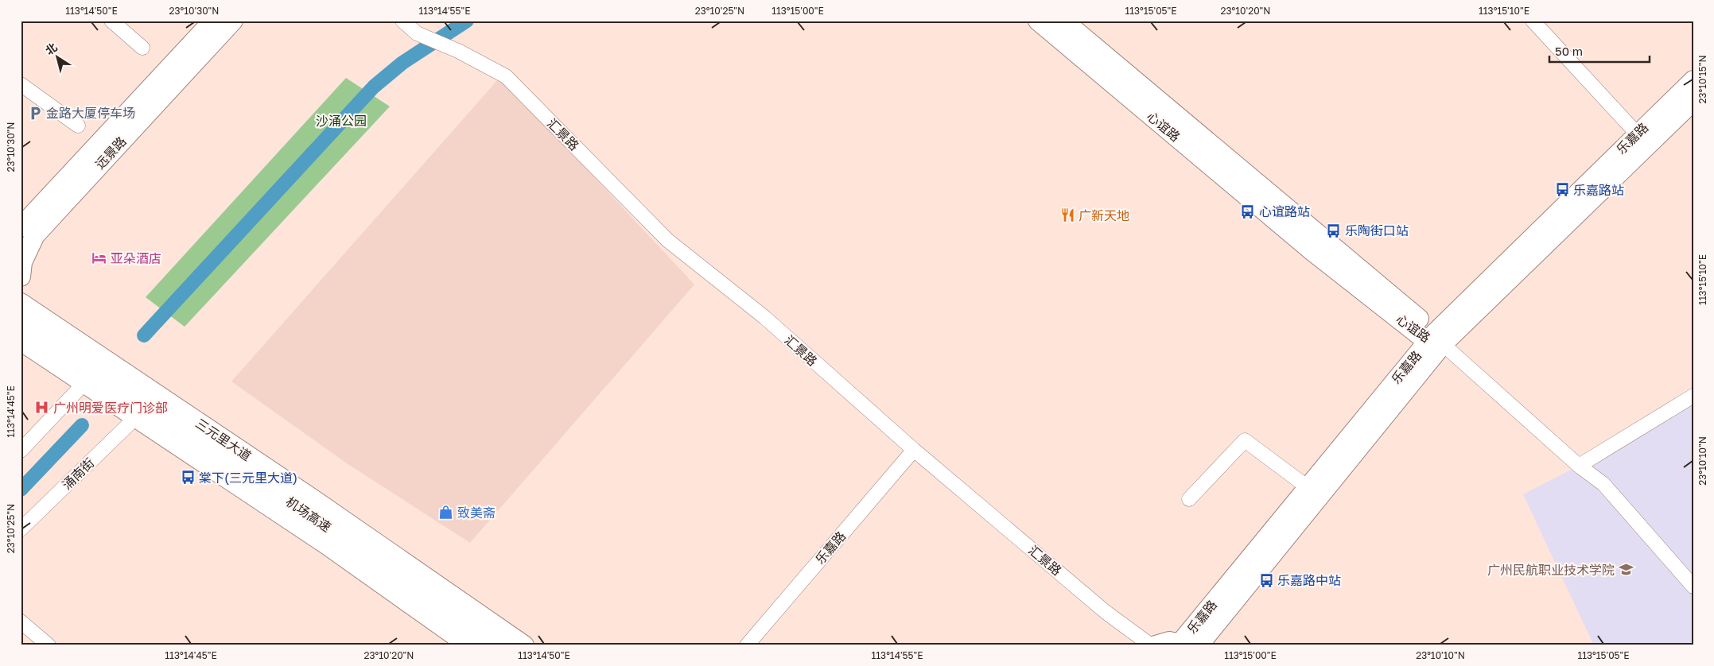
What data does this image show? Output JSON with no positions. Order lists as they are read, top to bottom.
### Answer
{
  "streets": {
    "highway": ["机场高速"],
    "street": [
      "心谊路",
      "汇景路",
      "乐嘉路",
      "远景路",
      "三元里大道",
      "涌南街"
    ]
  },
  "crossings": [
    ["心谊路", "乐嘉路"],
    ["汇景路", "乐嘉路"],
    ["远景路", "三元里大道"],
    ["远景路", "机场高速"],
    ["三元里大道", "机场高速"]
  ],
  "parks": ["沙涌公园"],
  "places": {
    "parking": ["金路大厦停车场"],
    "bus stop": [
      "乐嘉路站",
      "心谊路站",
      "乐陶街口站",
      "棠下(三元里大道)",
      "乐嘉路中站"
    ],
    "restaurant": ["广新天地"],
    "hotel": ["亚朵酒店"],
    "hospital": ["广州明爱医疗门诊部"],
    "shop": ["致美斋"],
    "school or university": ["广州民航职业技术学院"]
  },
  "scale_bar": "50 m",
  "north": "top left",
  "coordinates": [
    "113°14'50\"E",
    "23°10'30\"N",
    "113°14'55\"E",
    "23°10'25\"N",
    "113°15'00\"E",
    "113°15'05\"E",
    "23°10'20\"N",
    "113°15'10\"E",
    "23°10'15\"N",
    "113°14'45\"E",
    "23°10'10\"N"
  ]
}
